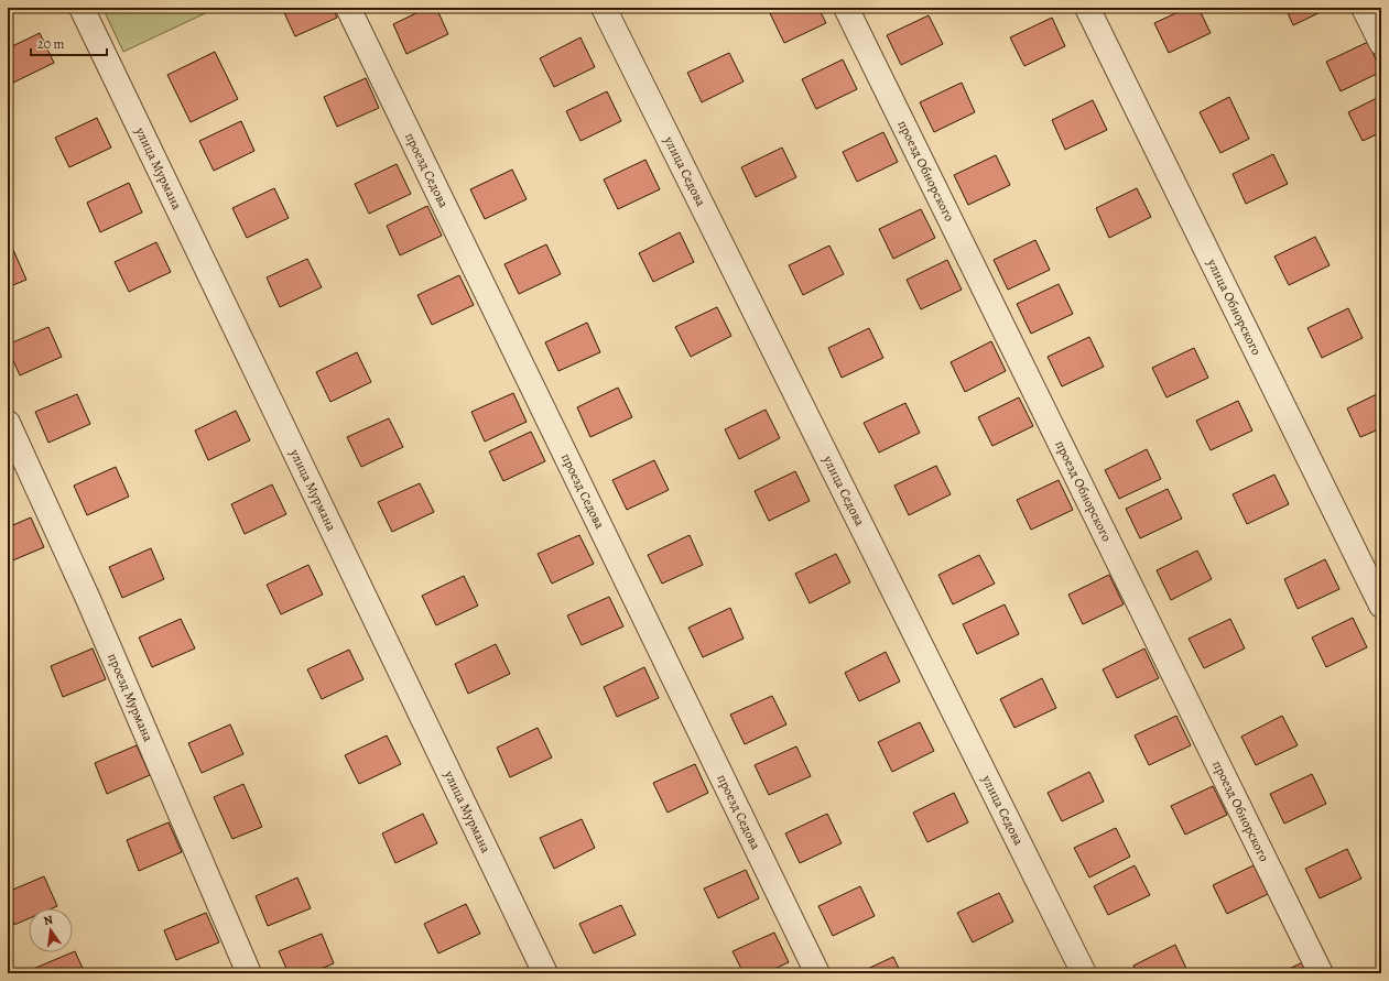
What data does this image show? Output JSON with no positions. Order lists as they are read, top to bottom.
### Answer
{
  "streets": {
    "street": [
      "улица Мурмана",
      "проезд Седова",
      "улица Седова",
      "проезд Обнорского",
      "улица Обнорского",
      "проезд Мурмана"
    ]
  },
  "scale_bar": "20 m",
  "north": "top"
}
